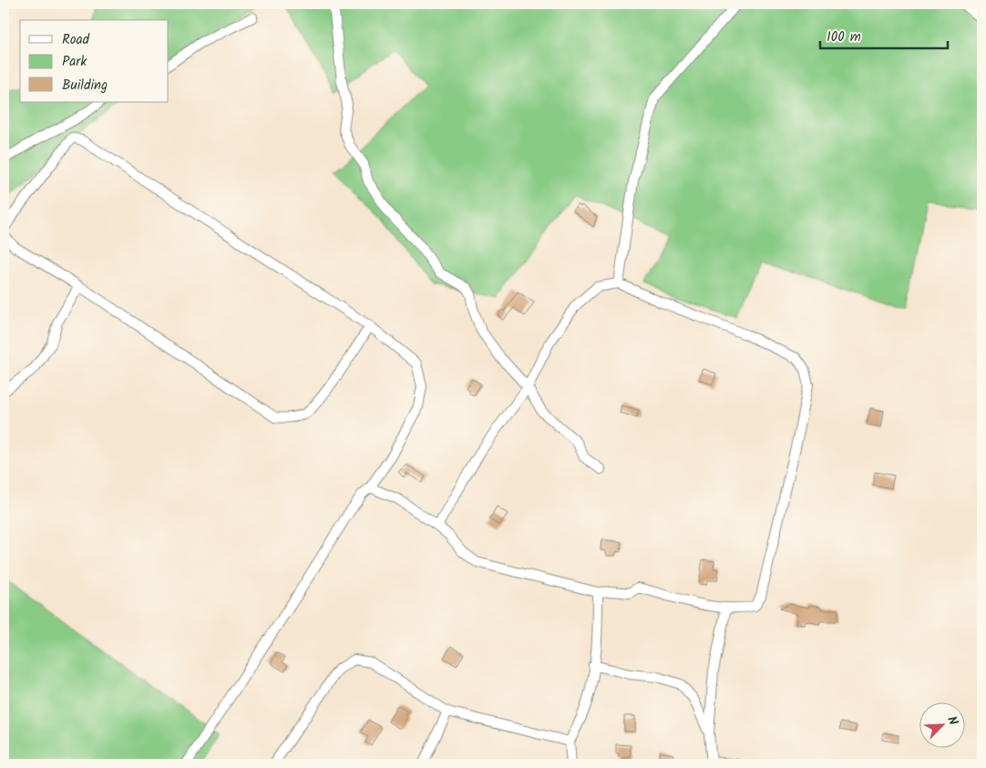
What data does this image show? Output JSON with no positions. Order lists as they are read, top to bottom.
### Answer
{
  "legend": ["Road", "Park", "Building"],
  "scale_bar": "100 m",
  "north": "top right"
}
